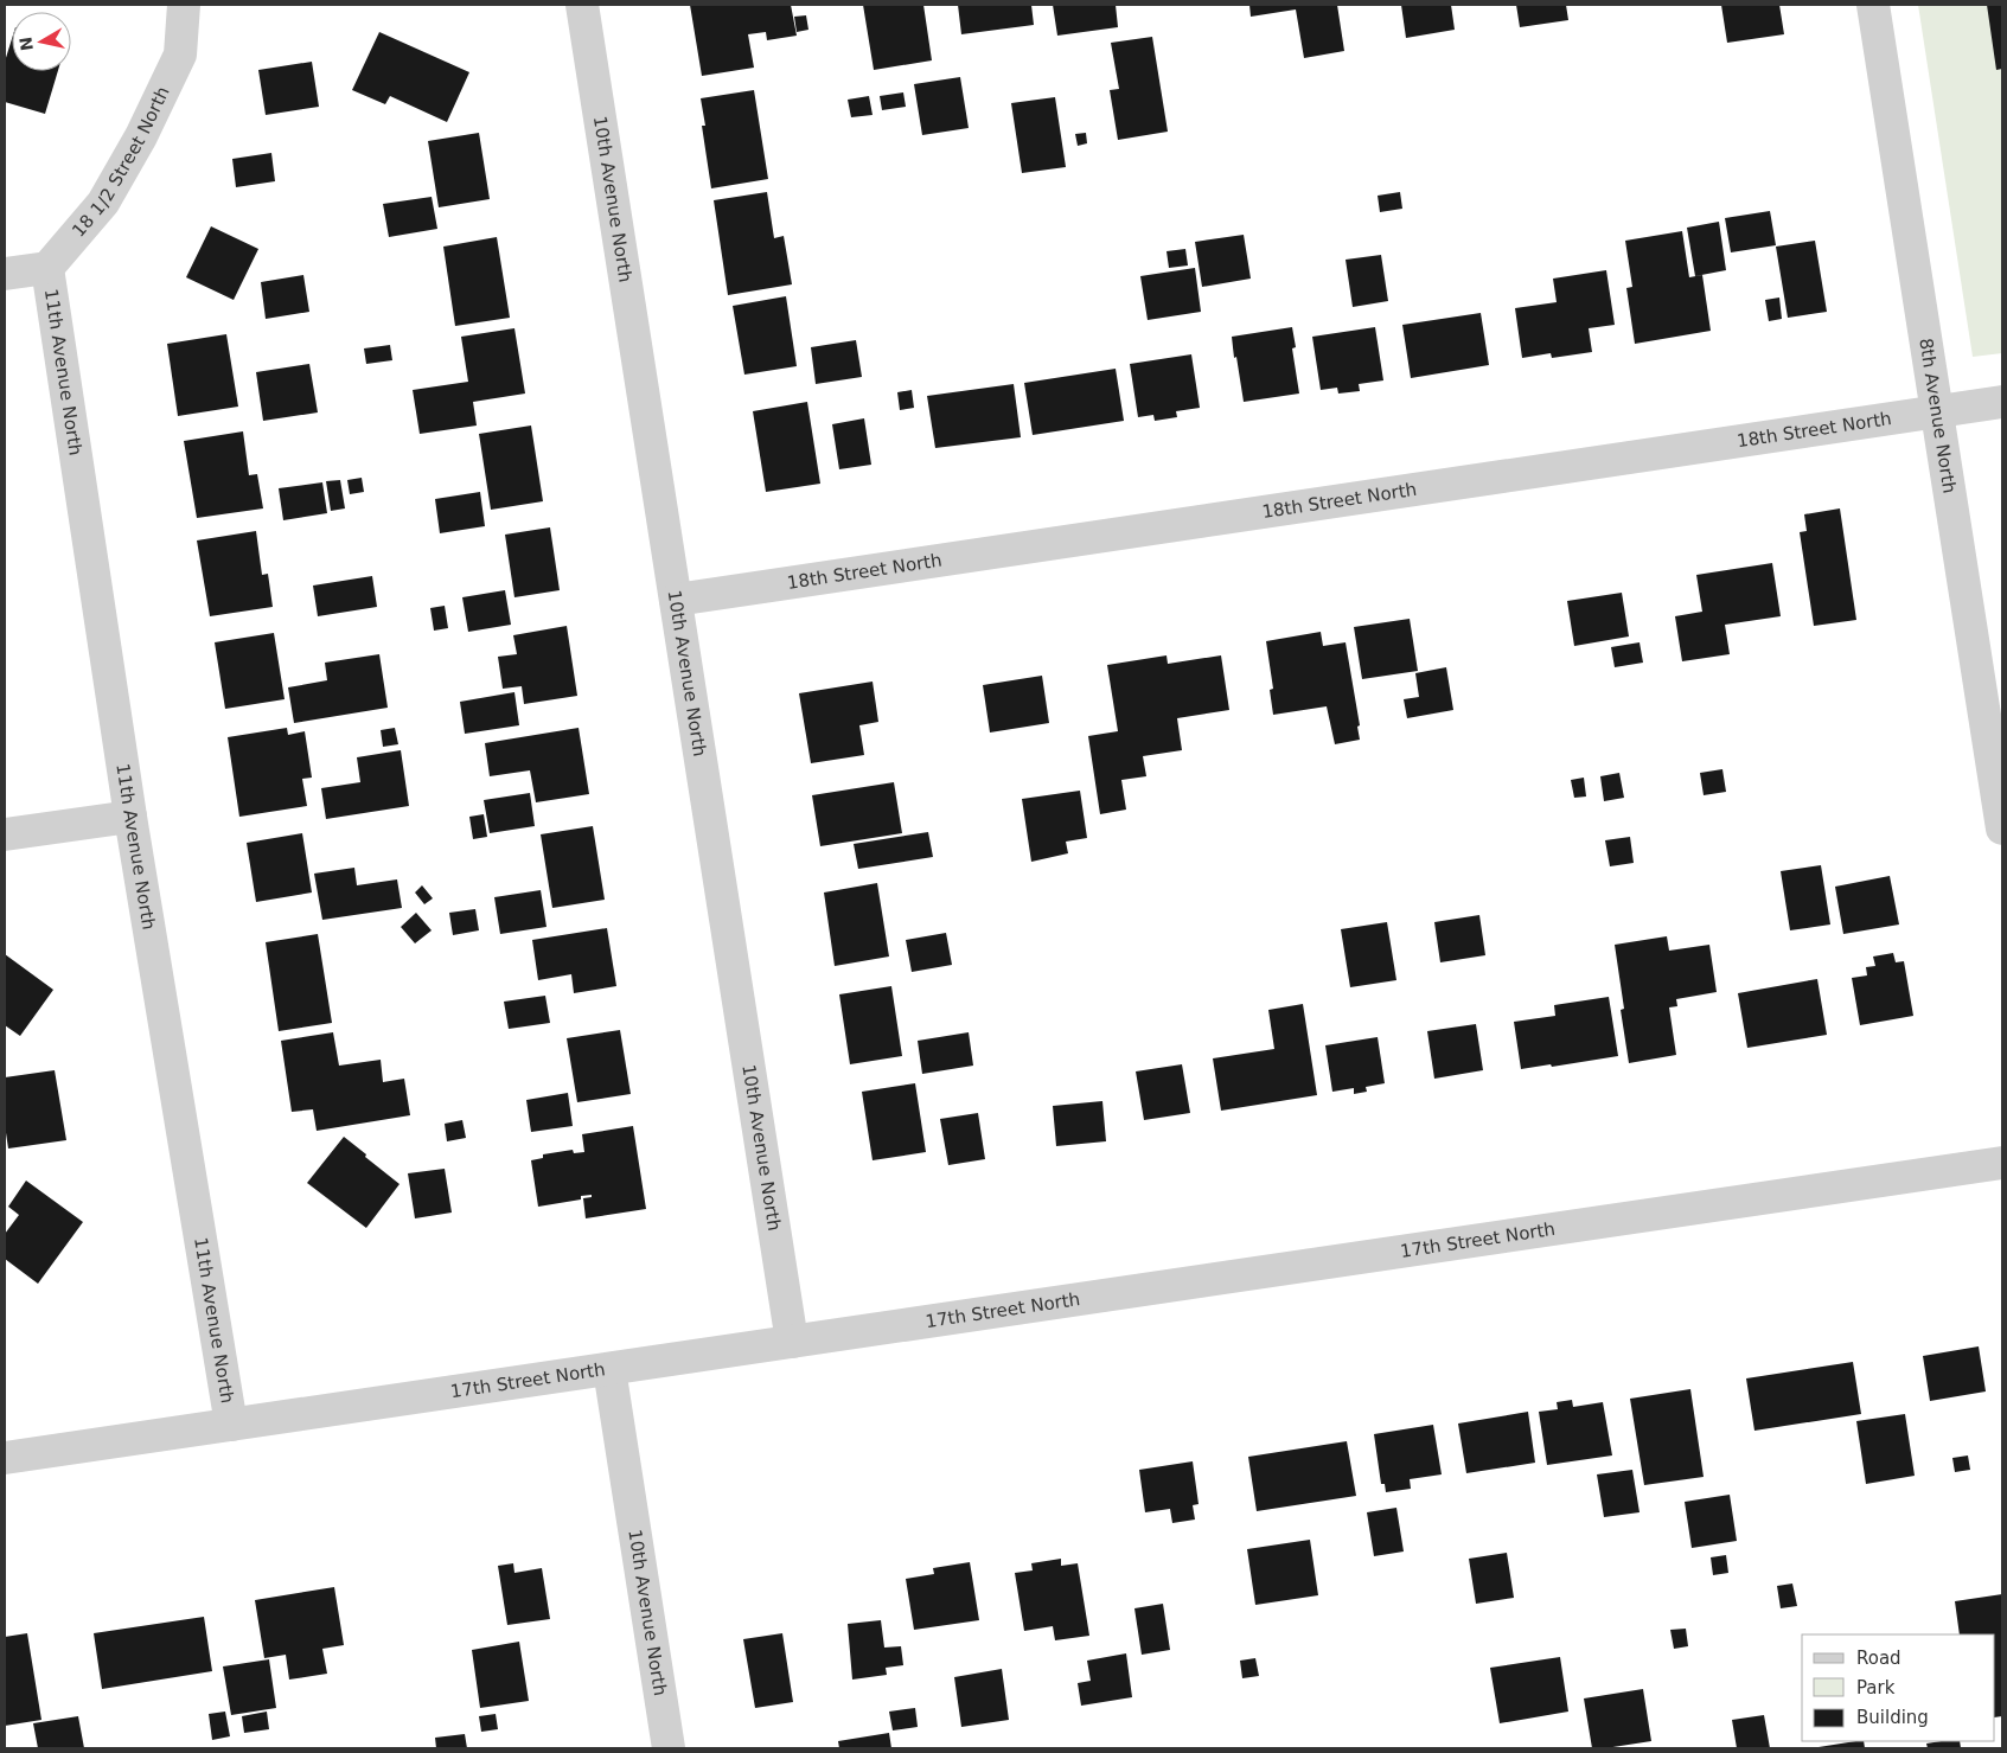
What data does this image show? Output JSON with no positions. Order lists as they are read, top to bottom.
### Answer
{
  "streets": {
    "street": [
      "18 1/2 Street North",
      "10th Avenue North",
      "11th Avenue North",
      "8th Avenue North",
      "18th Street North",
      "17th Street North"
    ]
  },
  "crossings": [
    ["18 1/2 Street North", "11th Avenue North"],
    ["10th Avenue North", "18th Street North"],
    ["10th Avenue North", "17th Street North"],
    ["11th Avenue North", "17th Street North"],
    ["8th Avenue North", "18th Street North"]
  ],
  "legend": ["Road", "Park", "Building"],
  "north": "left"
}
